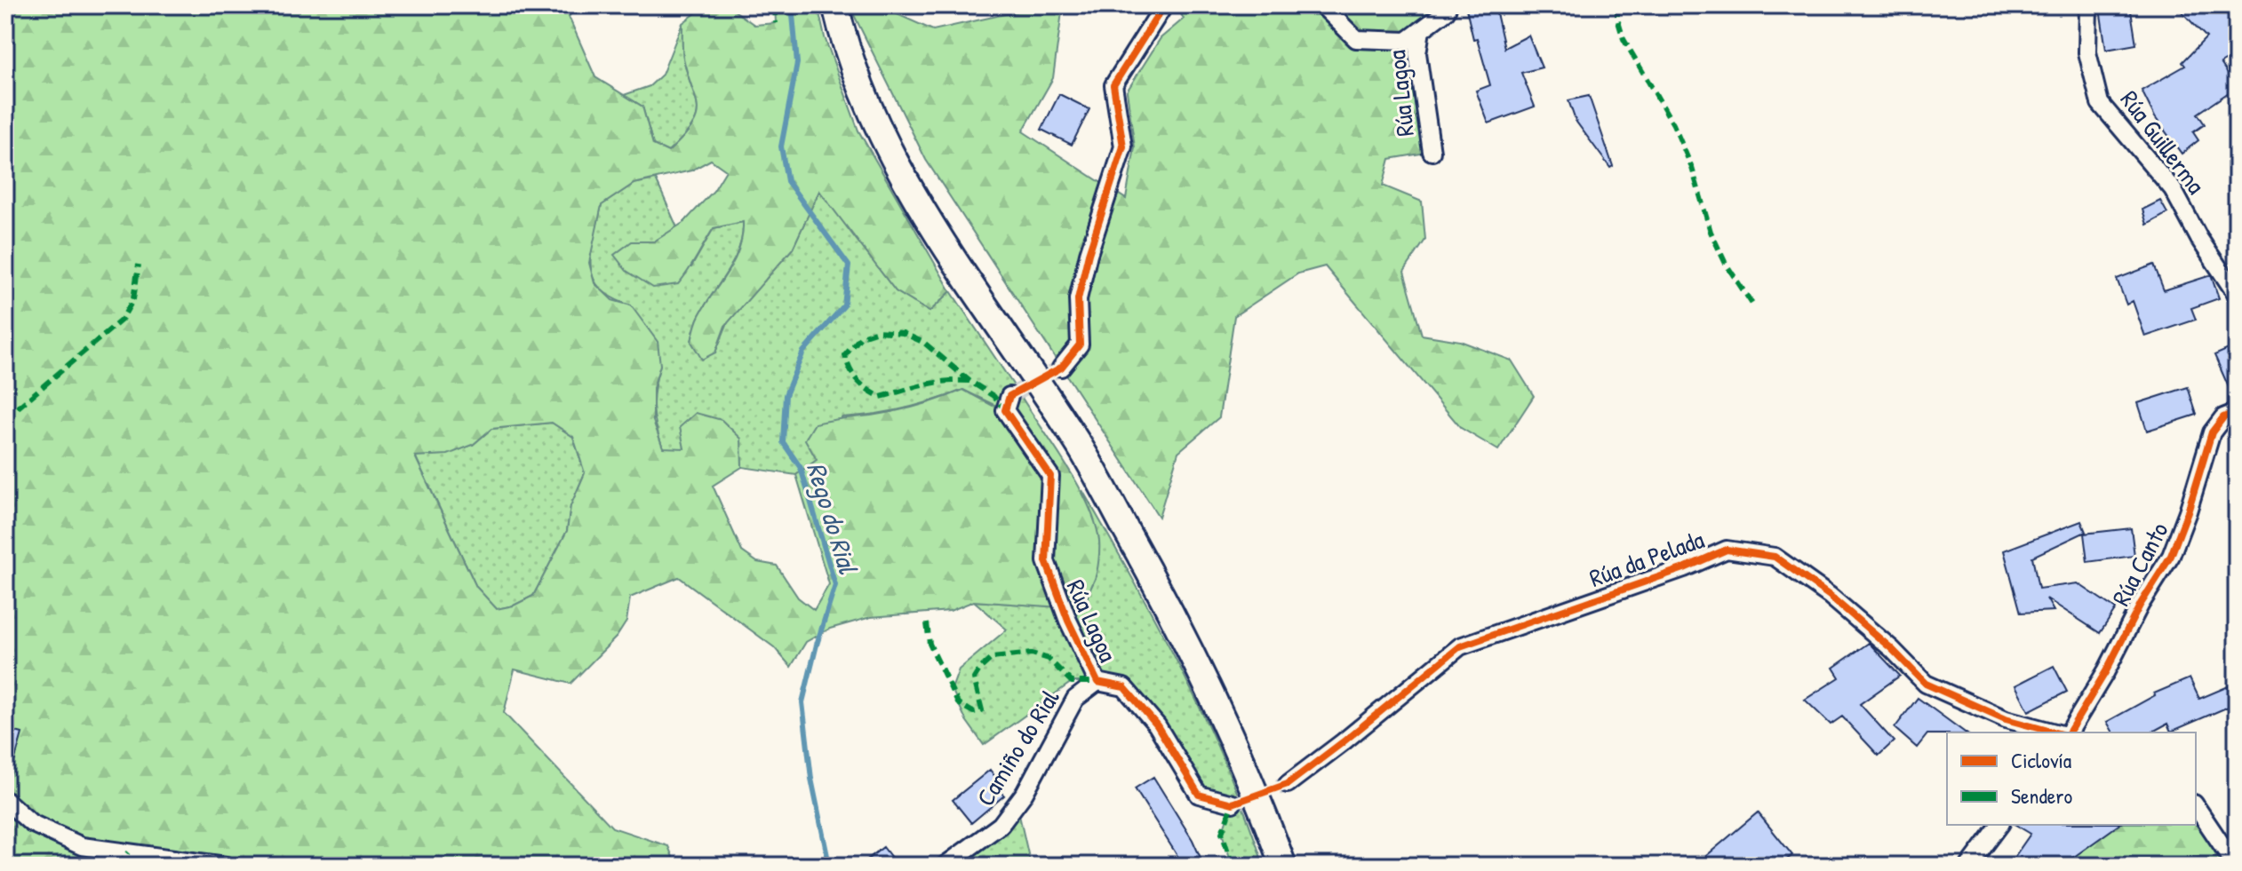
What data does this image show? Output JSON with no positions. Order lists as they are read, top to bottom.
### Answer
{
  "streets": {
    "street": [
      "Rúa Lagoa",
      "Rúa Guillerma",
      "Rúa da Pelada",
      "Rúa Canto",
      "Camiño do Rial"
    ]
  },
  "crossings": [
    ["Rúa Lagoa", "Camiño do Rial"]
  ],
  "water": ["Rego do Rial"],
  "legend": ["Ciclovía", "Sendero"]
}
